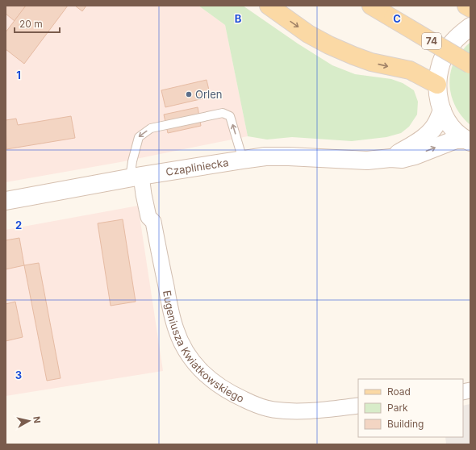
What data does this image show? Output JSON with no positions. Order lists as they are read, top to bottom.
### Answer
{
  "streets": {
    "main road": ["74", "Czapliniecka"],
    "street": ["Eugeniusza Kwiatkowskiego"]
  },
  "crossings": [
    ["Czapliniecka", "Eugeniusza Kwiatkowskiego"]
  ],
  "places": ["Orlen"],
  "legend": ["Road", "Park", "Building"],
  "scale_bar": "20 m",
  "north": "right",
  "grid": {
    "columns": ["B", "C"],
    "rows": ["1", "2", "3"]
  }
}
